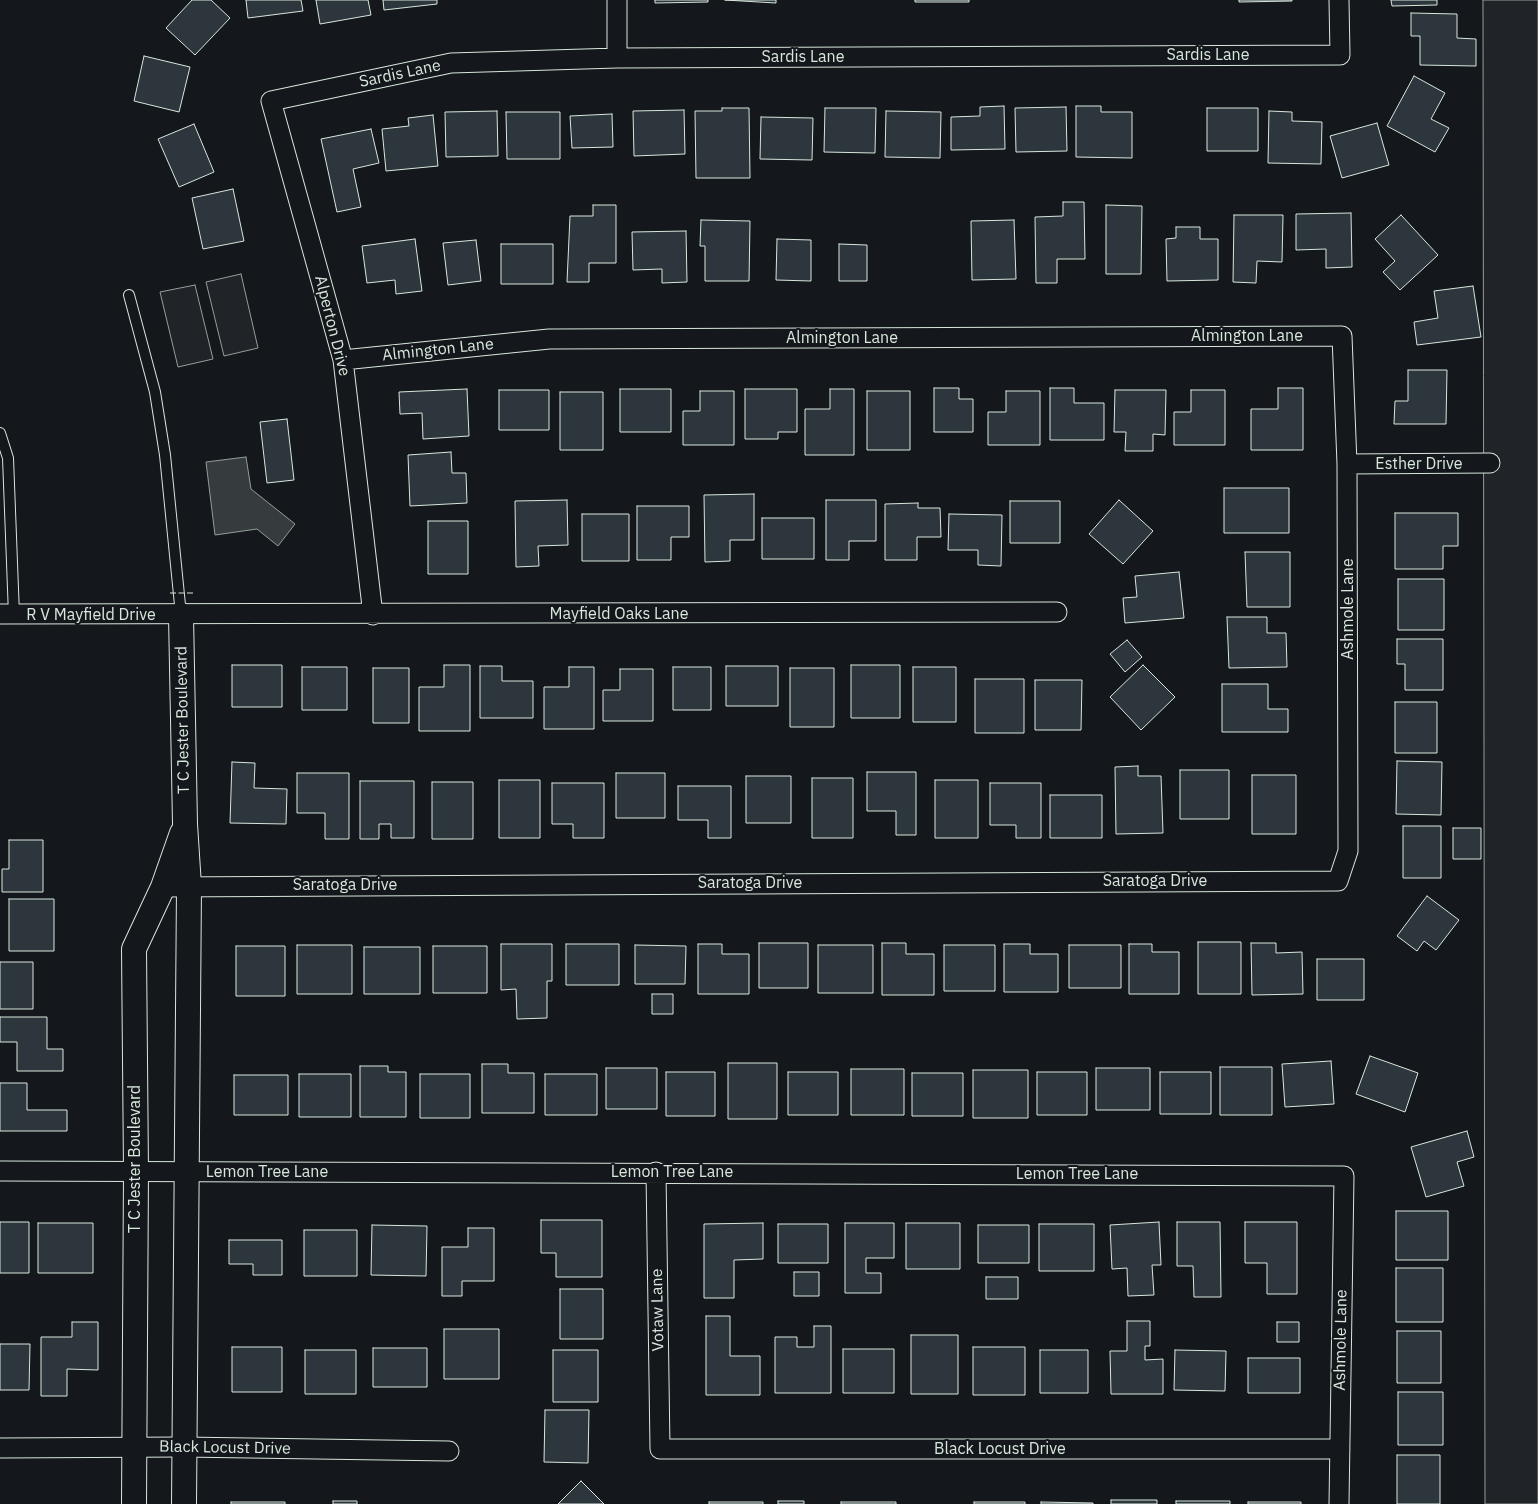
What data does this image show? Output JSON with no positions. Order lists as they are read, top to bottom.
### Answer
{
  "streets": {
    "street": [
      "Sardis Lane",
      "Alperton Drive",
      "Almington Lane",
      "Esther Drive",
      "Ashmole Lane",
      "Mayfield Oaks Lane",
      "R V Mayfield Drive",
      "T C Jester Boulevard",
      "Saratoga Drive",
      "Lemon Tree Lane",
      "Votaw Lane",
      "Black Locust Drive"
    ]
  },
  "crossings": [
    ["Sardis Lane", "Alperton Drive"],
    ["Alperton Drive", "Almington Lane"],
    ["Alperton Drive", "Mayfield Oaks Lane"],
    ["Almington Lane", "Ashmole Lane"],
    ["Esther Drive", "Ashmole Lane"],
    ["Ashmole Lane", "Saratoga Drive"],
    ["Ashmole Lane", "Lemon Tree Lane"],
    ["Ashmole Lane", "Black Locust Drive"],
    ["Mayfield Oaks Lane", "R V Mayfield Drive"],
    ["Mayfield Oaks Lane", "T C Jester Boulevard"],
    ["R V Mayfield Drive", "T C Jester Boulevard"],
    ["T C Jester Boulevard", "Saratoga Drive"],
    ["T C Jester Boulevard", "Lemon Tree Lane"],
    ["T C Jester Boulevard", "Black Locust Drive"],
    ["Lemon Tree Lane", "Votaw Lane"],
    ["Votaw Lane", "Black Locust Drive"]
  ]
}
